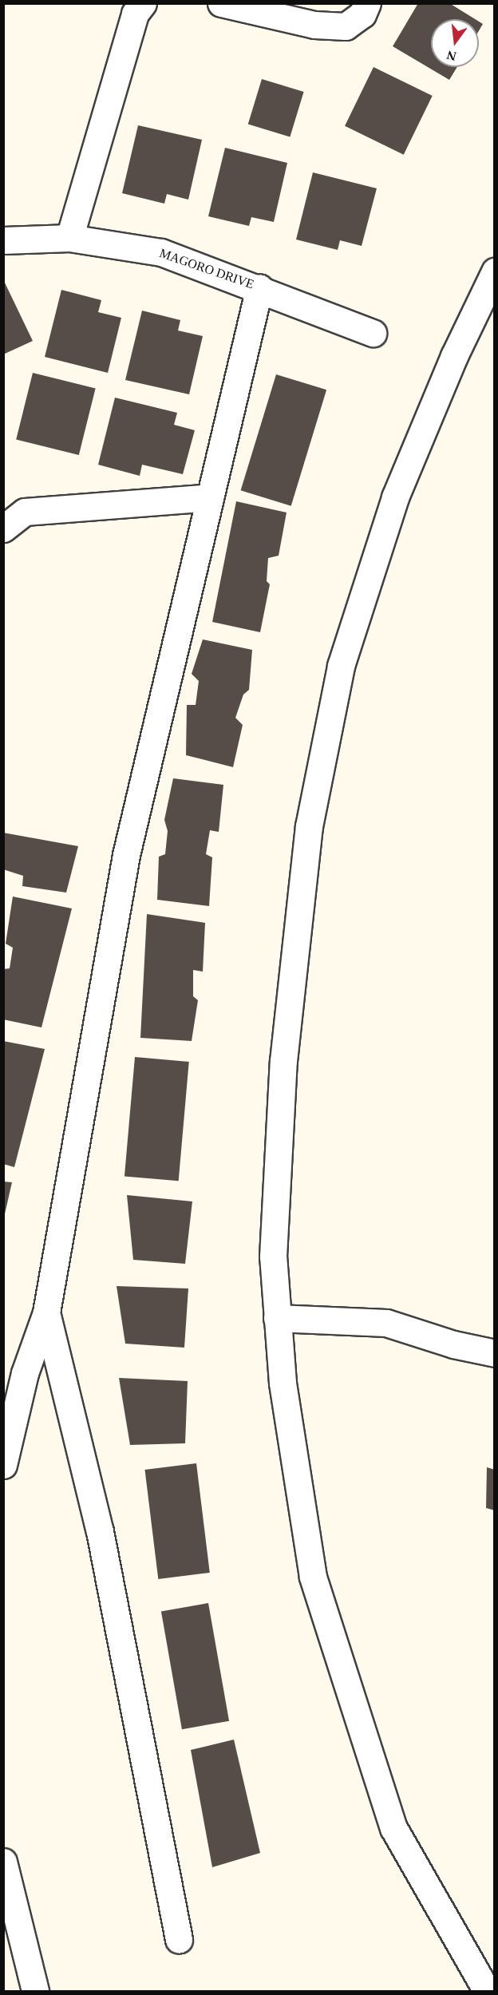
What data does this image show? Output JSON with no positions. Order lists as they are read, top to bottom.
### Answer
{
  "streets": {
    "street": ["MAGORO DRIVE"]
  },
  "north": "bottom"
}
